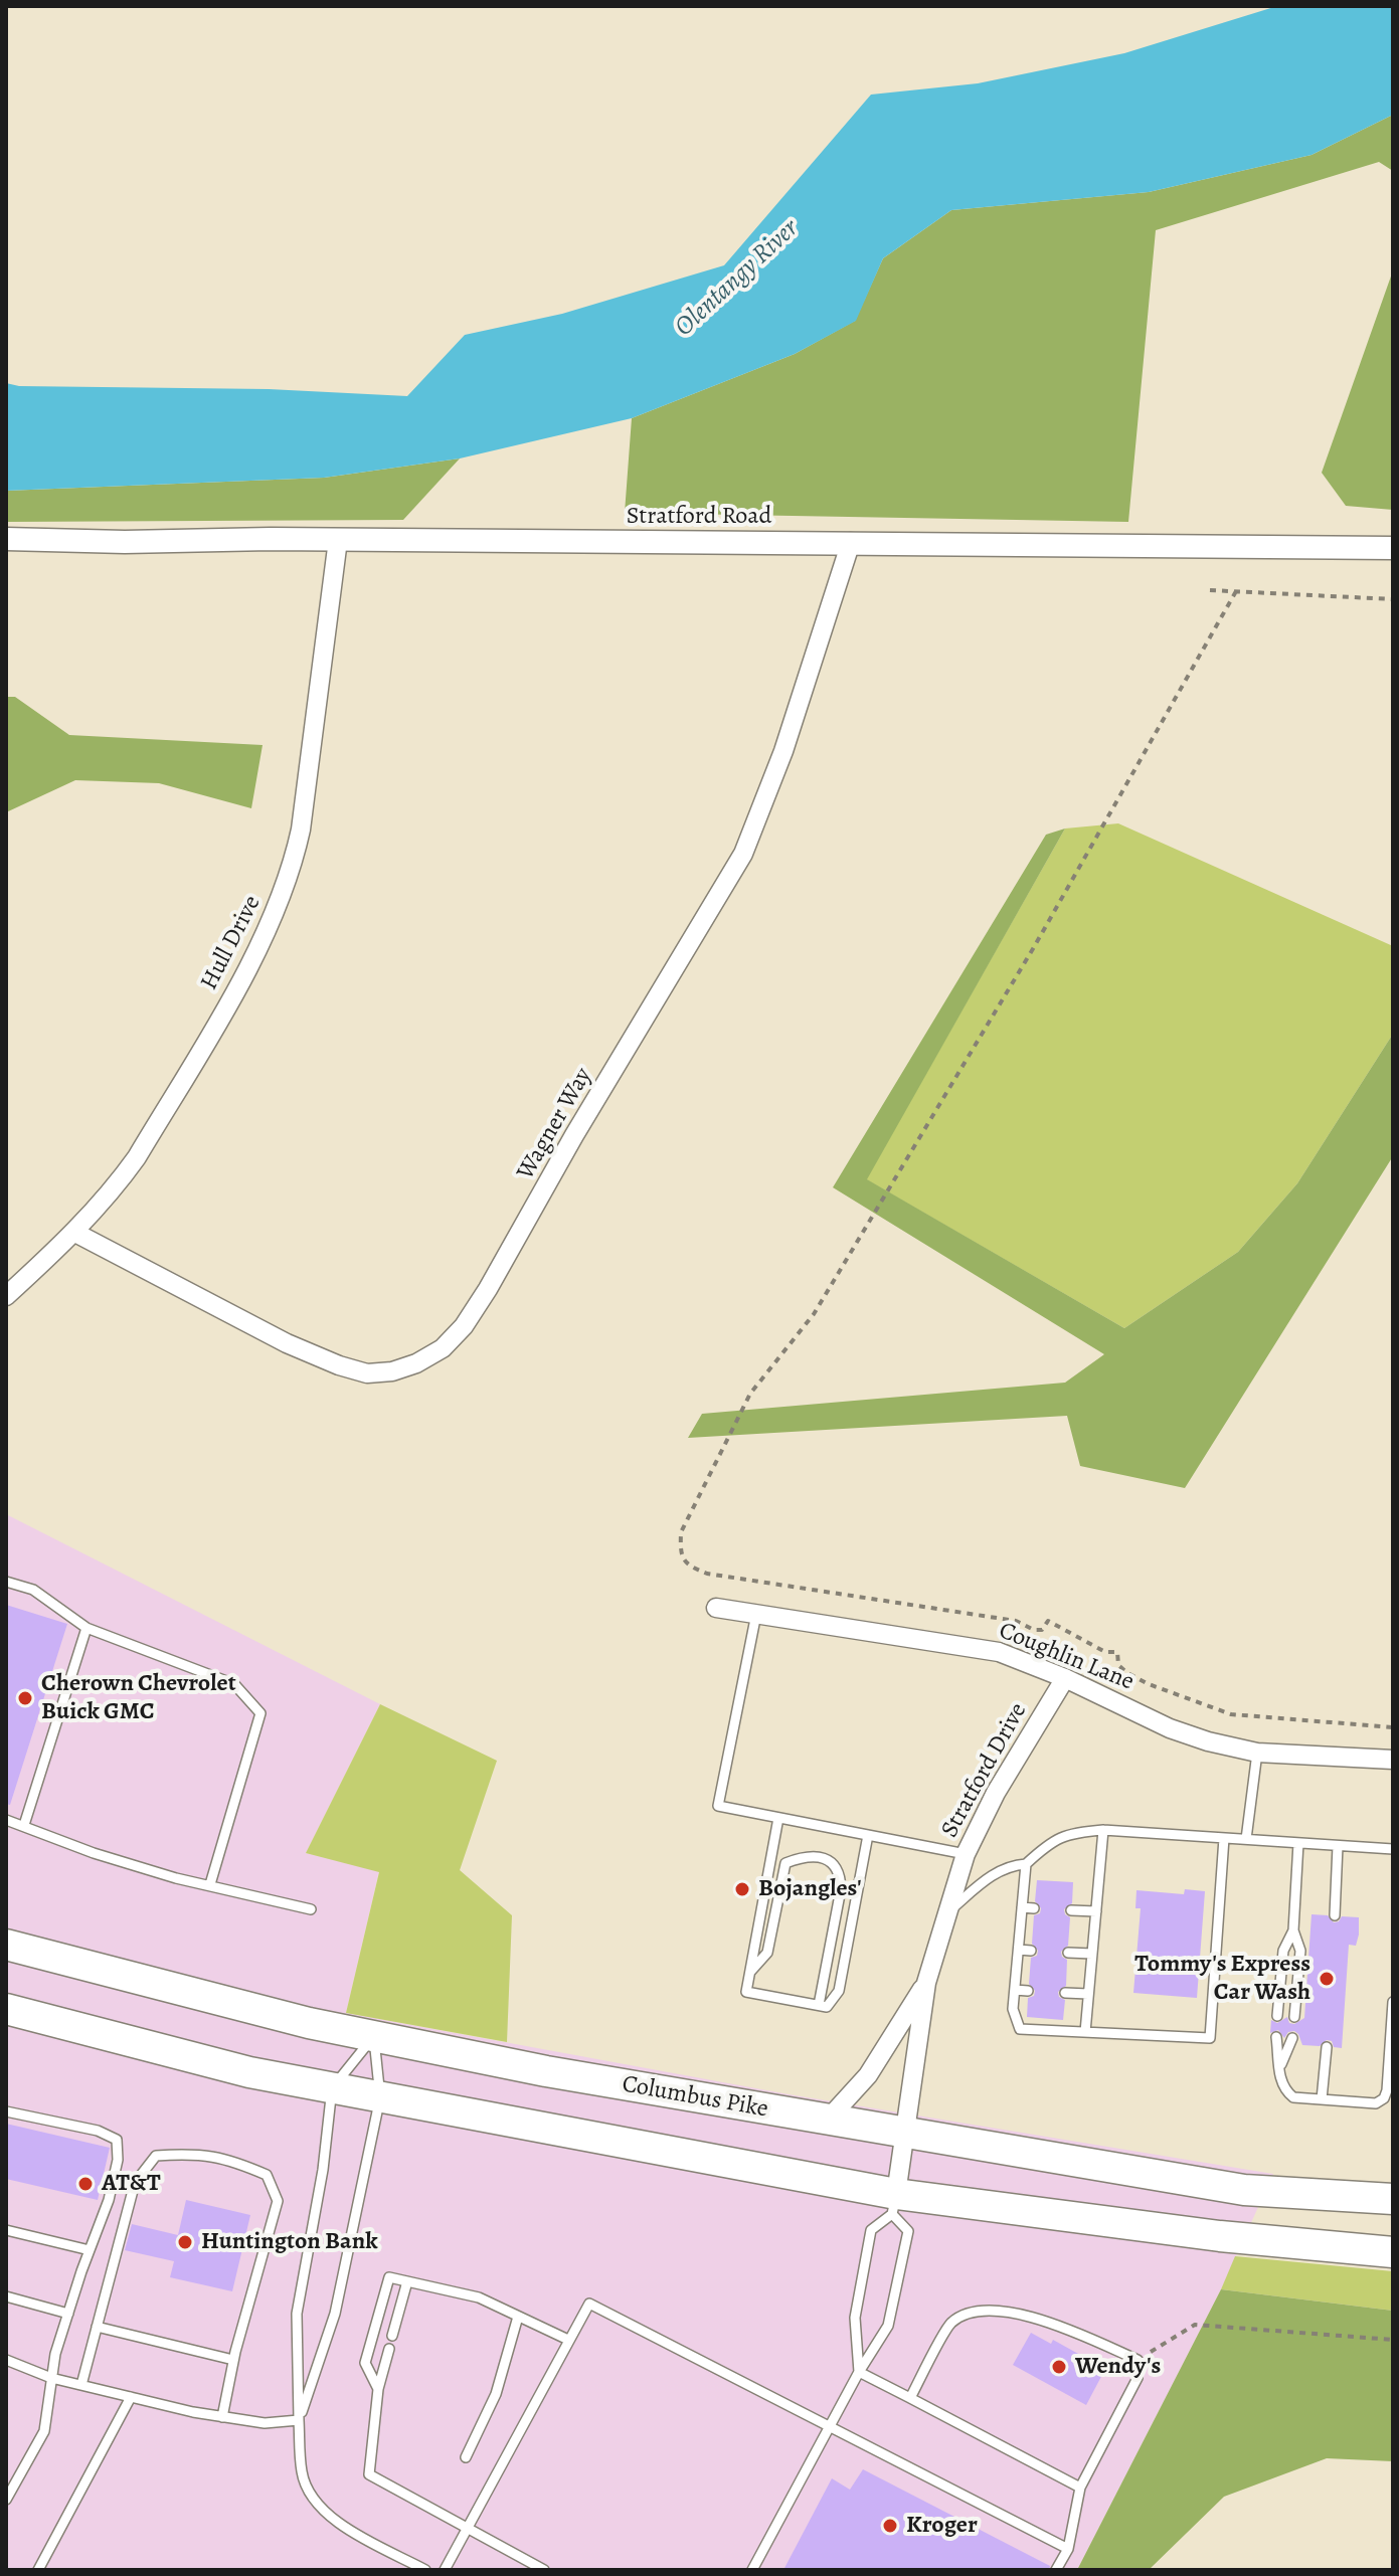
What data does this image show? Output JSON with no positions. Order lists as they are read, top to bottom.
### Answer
{
  "streets": {
    "highway": ["Columbus Pike"],
    "street": [
      "Stratford Road",
      "Hull Drive",
      "Wagner Way",
      "Coughlin Lane",
      "Stratford Drive"
    ]
  },
  "crossings": [
    ["Stratford Road", "Hull Drive"],
    ["Stratford Road", "Wagner Way"],
    ["Hull Drive", "Wagner Way"],
    ["Coughlin Lane", "Stratford Drive"],
    ["Stratford Drive", "Columbus Pike"]
  ],
  "water": ["Olentangy River"],
  "places": [
    "Cherown Chevrolet Buick GMC",
    "Bojangles'",
    "Tommy's Express Car Wash",
    "AT&T",
    "Huntington Bank",
    "Wendy's",
    "Kroger"
  ]
}
